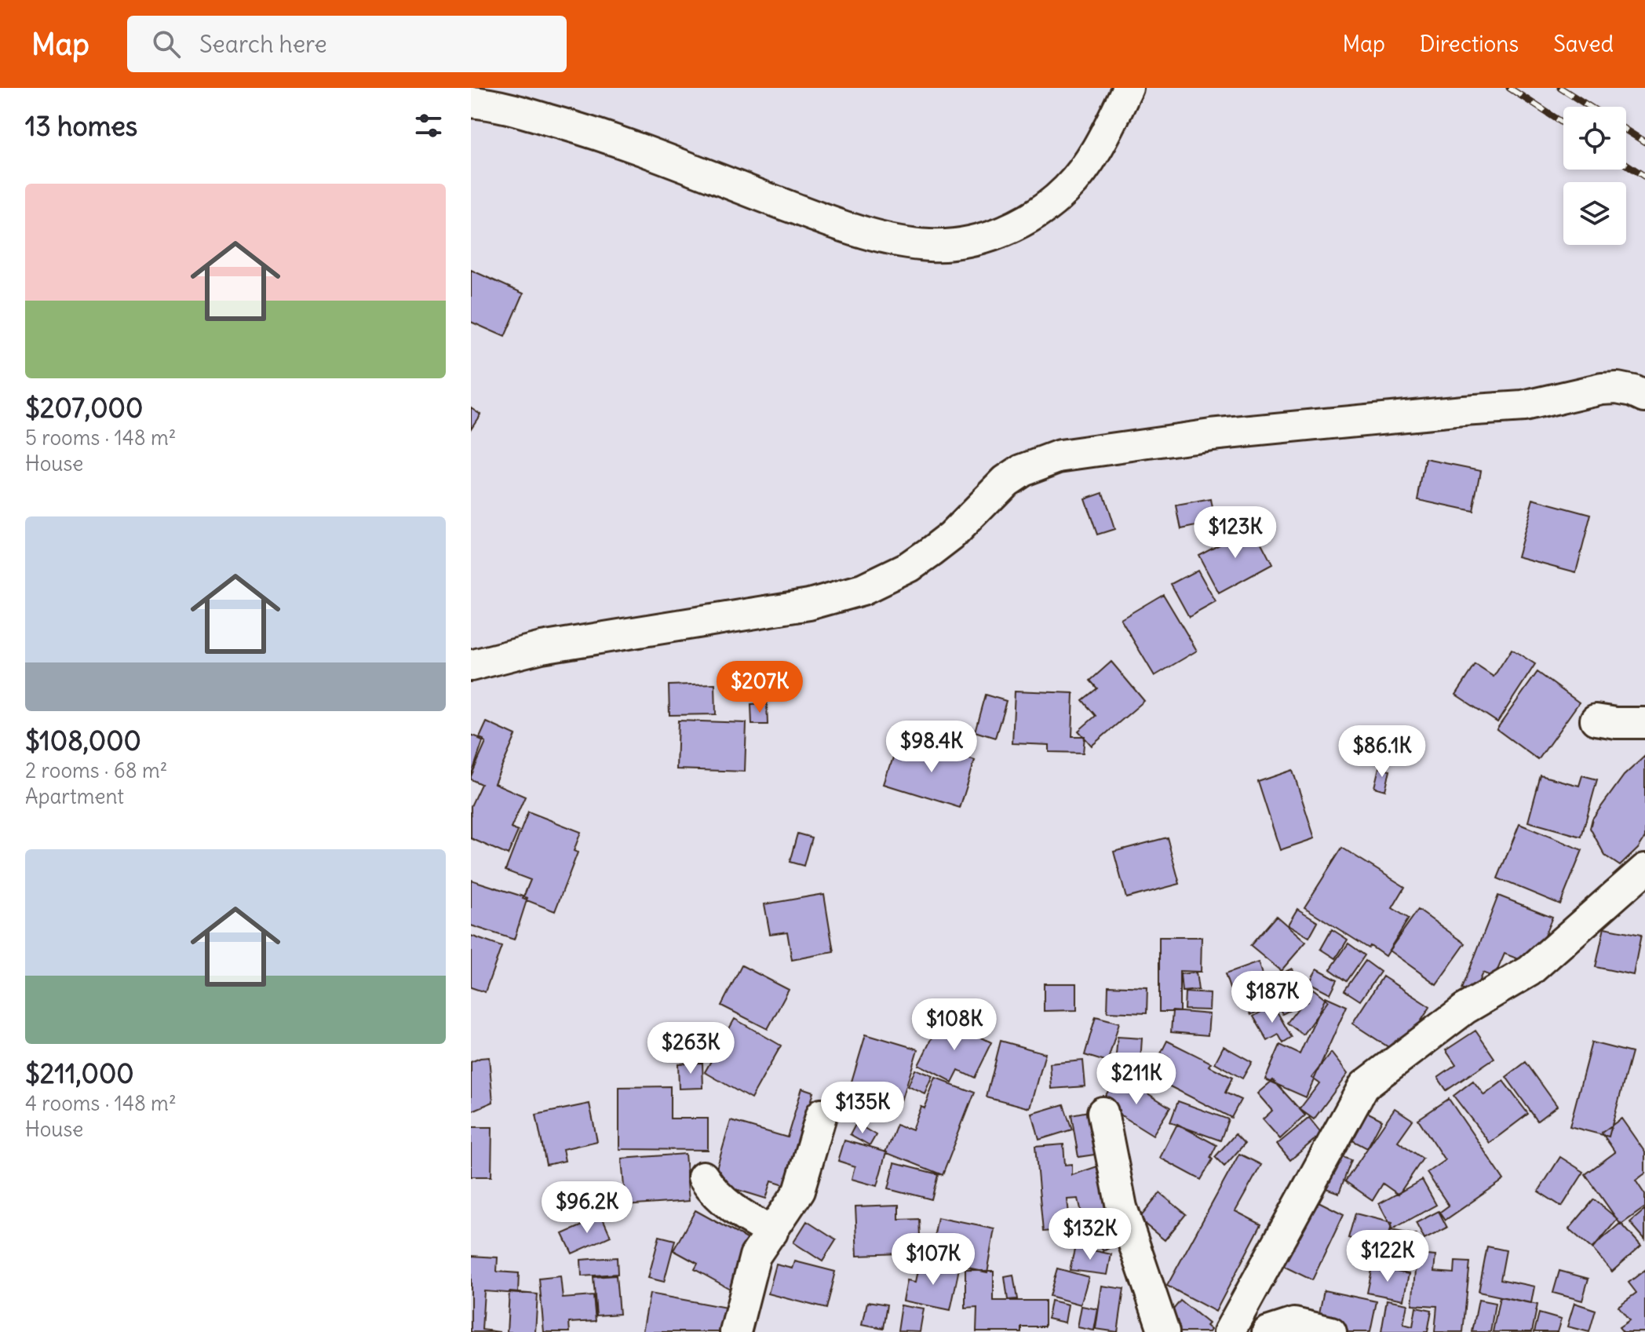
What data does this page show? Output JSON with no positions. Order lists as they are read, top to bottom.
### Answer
{
  "page": {
    "header": "Map",
    "search": "Search here",
    "nav": ["Map", "Directions", "Saved"],
    "heading": "13 homes",
    "list": [
      {
        "name": "$207,000",
        "note": "5 rooms · 148 m² · House"
      },
      {
        "name": "$108,000",
        "note": "2 rooms · 68 m² · Apartment"
      },
      {
        "name": "$211,000",
        "note": "4 rooms · 148 m² · House"
      }
    ],
    "price": [
      "$123K",
      "$207K",
      "$98.4K",
      "$86.1K",
      "$187K",
      "$108K",
      "$263K",
      "$211K",
      "$135K",
      "$96.2K",
      "$132K",
      "$122K",
      "$107K"
    ]
  }
}
